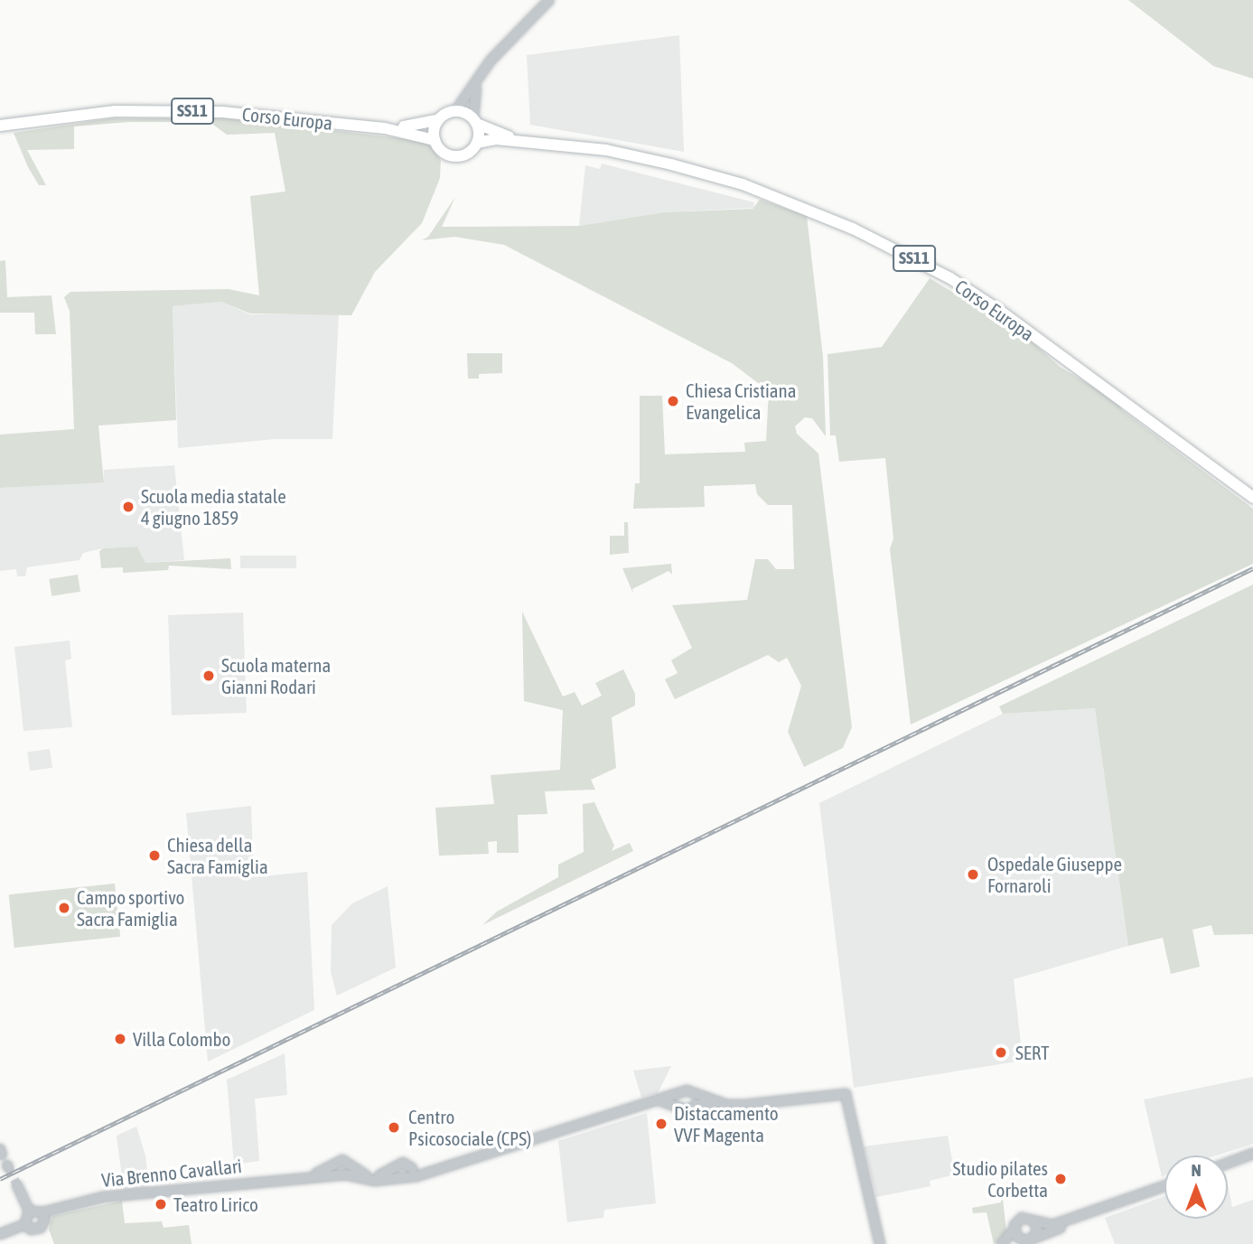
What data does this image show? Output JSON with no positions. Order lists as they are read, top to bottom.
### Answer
{
  "streets": {
    "main road": ["SS11", "Corso Europa"],
    "street": ["Via Brenno Cavallari"]
  },
  "places": [
    "Chiesa Cristiana Evangelica",
    "Scuola media statale 4 giugno 1859",
    "Scuola materna Gianni Rodari",
    "Chiesa della Sacra Famiglia",
    "Ospedale Giuseppe Fornaroli",
    "Campo sportivo Sacra Famiglia",
    "Villa Colombo",
    "SERT",
    "Distaccamento VVF Magenta",
    "Centro Psicosociale (CPS)",
    "Studio pilates Corbetta",
    "Teatro Lirico"
  ],
  "north": "top"
}
